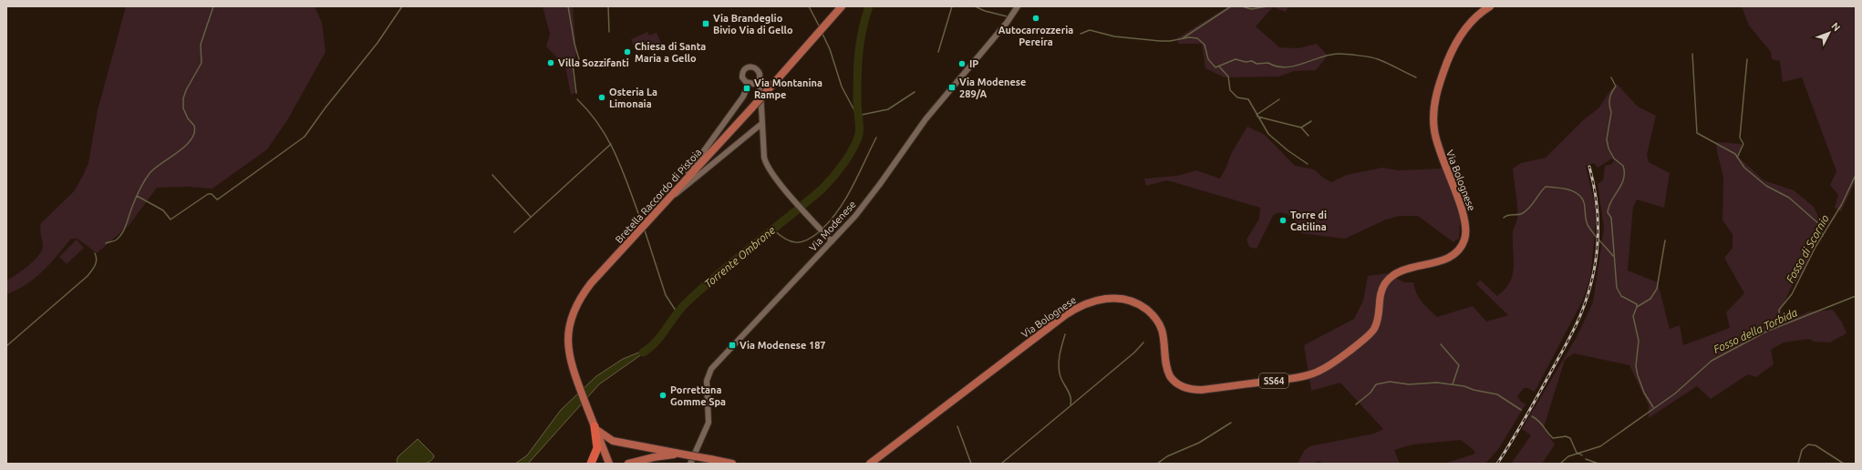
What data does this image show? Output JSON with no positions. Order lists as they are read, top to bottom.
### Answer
{
  "streets": {
    "main road": ["Via Bolognese", "Bretella Raccordo di Pistoia", "SS64"],
    "street": ["Via Modenese"]
  },
  "water": ["Fosso di Scornio", "Torrente Ombrone", "Fosso della Torbida"],
  "places": {
    "other": [
      "Autocarrozzeria Pereira",
      "Chiesa di Santa Maria a Gello",
      "Villa Sozzifanti",
      "IP",
      "Osteria La Limonaia",
      "Torre di Catilina",
      "Porrettana Gomme Spa"
    ],
    "transit": [
      "Via Brandeglio Bivio Via di Gello",
      "Via Modenese 289/A",
      "Via Montanina Rampe",
      "Via Modenese 187"
    ]
  },
  "north": "top right"
}
